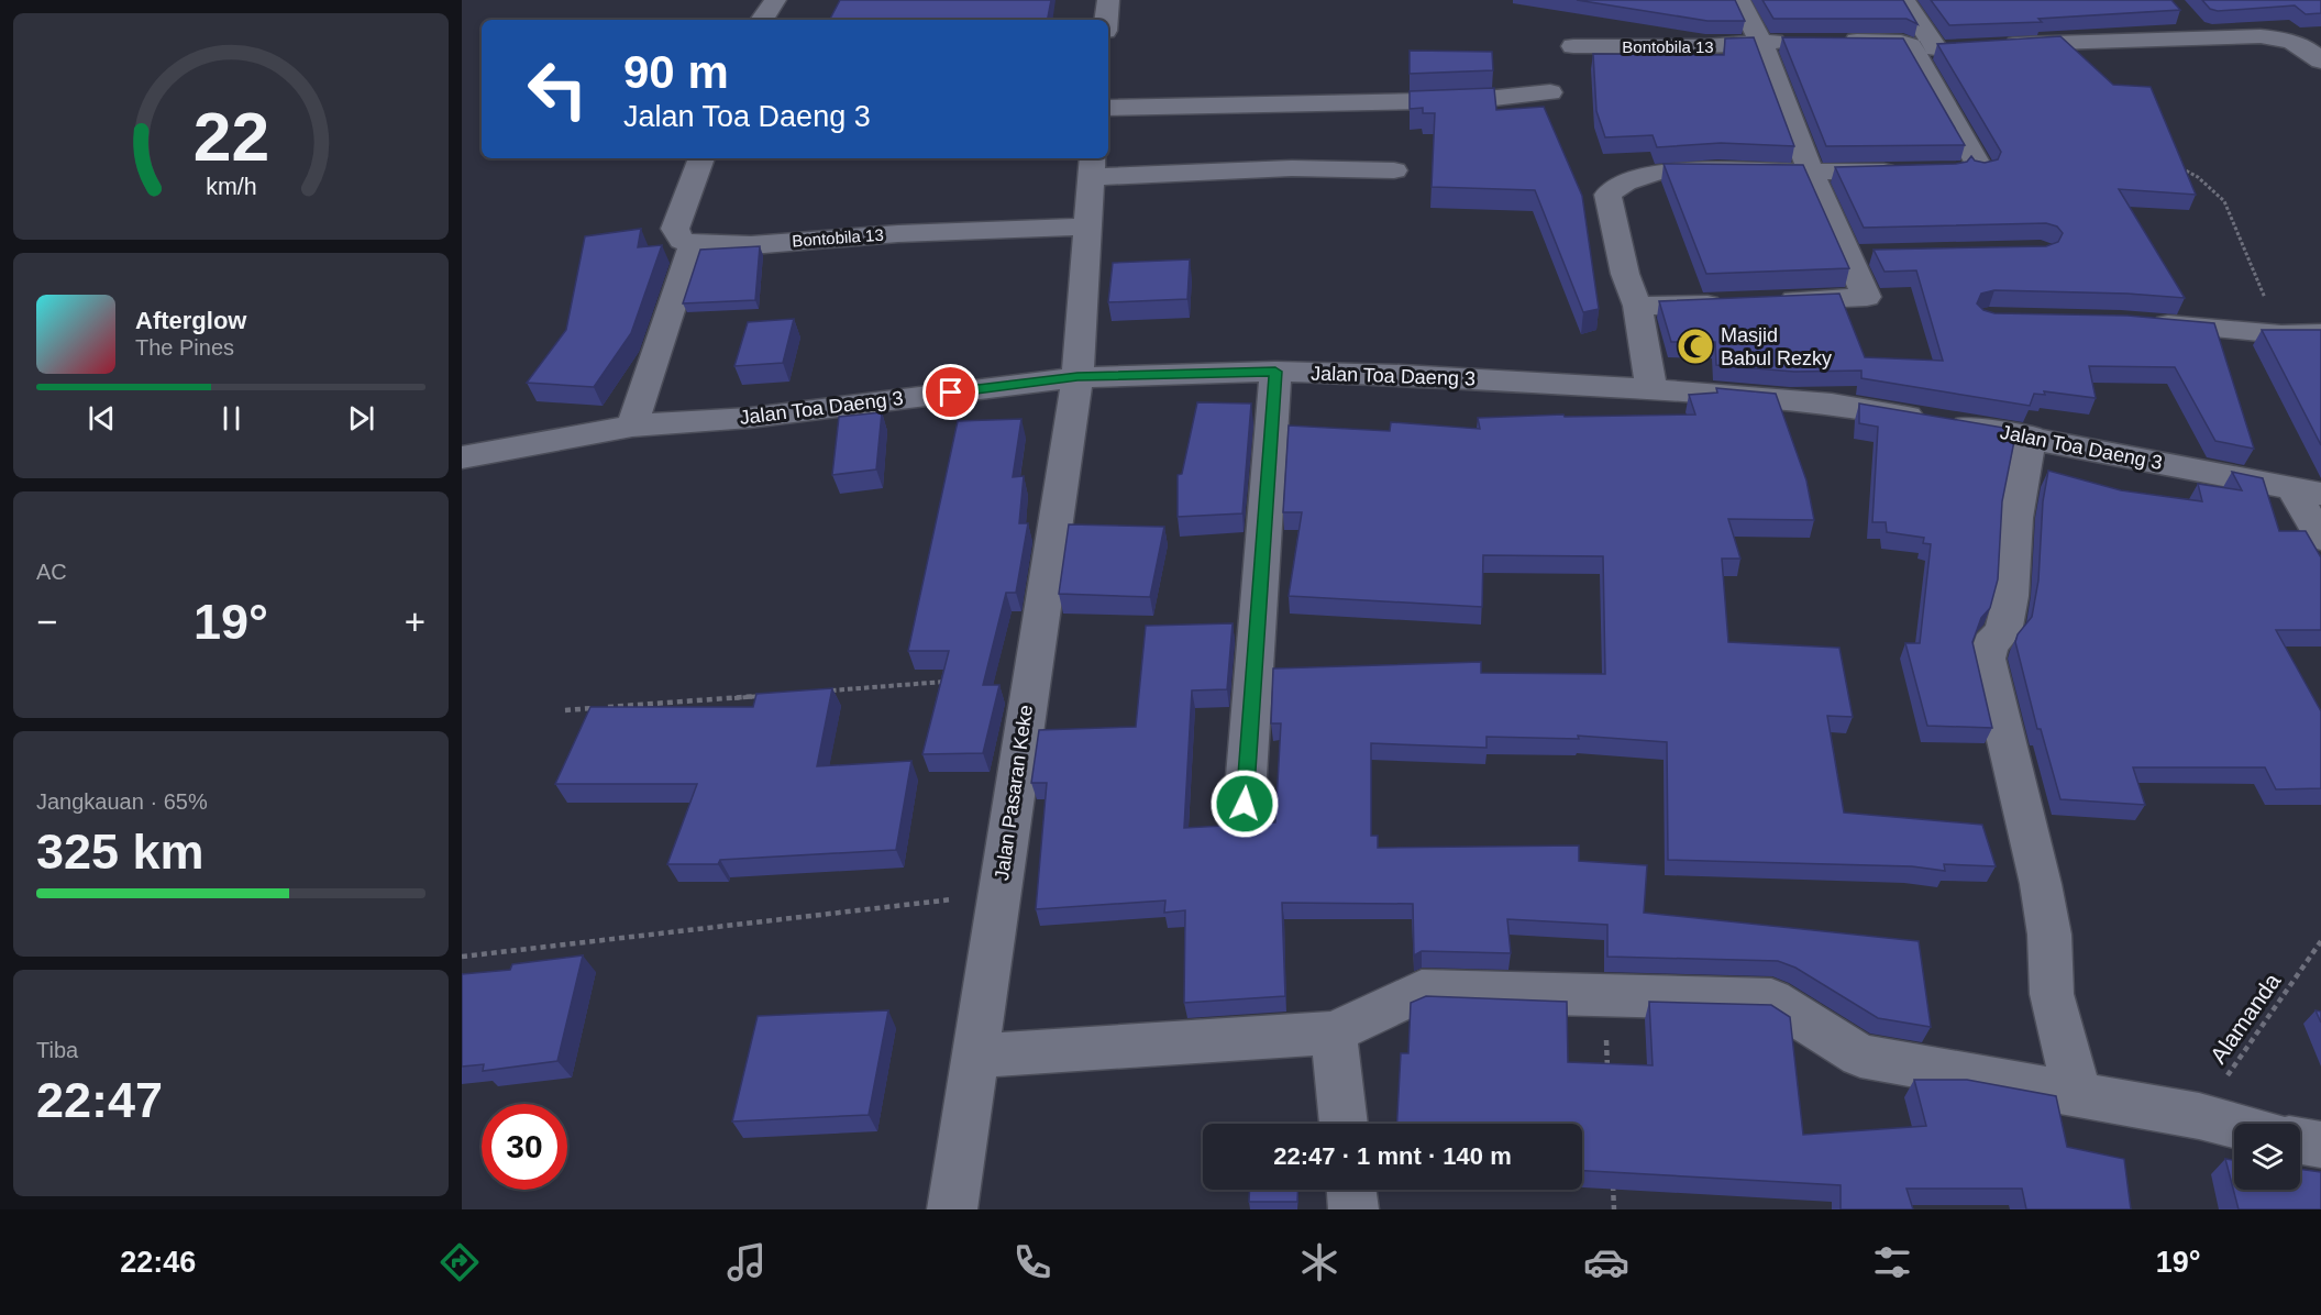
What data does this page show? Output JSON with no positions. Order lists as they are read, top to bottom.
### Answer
{
  "streets": {
    "street": ["Bontobila 13", "Jalan Toa Daeng 3", "Jalan Pasaran Keke"],
    "path": ["Alamanda"]
  },
  "crossings": [
    ["Bontobila 13", "Jalan Pasaran Keke"],
    ["Jalan Toa Daeng 3", "Jalan Pasaran Keke"]
  ],
  "places": {
    "mosque": ["Masjid Babul Rezky"]
  },
  "page": {
    "turn": ["90 m", "Jalan Toa Daeng 3"],
    "song": ["Afterglow", "The Pines"],
    "tile": [
      "AC",
      ["Jangkauan · 65%", "325 km"],
      ["Tiba", "22:47"]
    ],
    "heat": ["−", "19°", "+"],
    "limit": "30",
    "trip": "22:47 · 1 mnt · 140 m",
    "tabs": ["22:46", "19°"],
    "gauge": ["22", "km/h"]
  }
}
